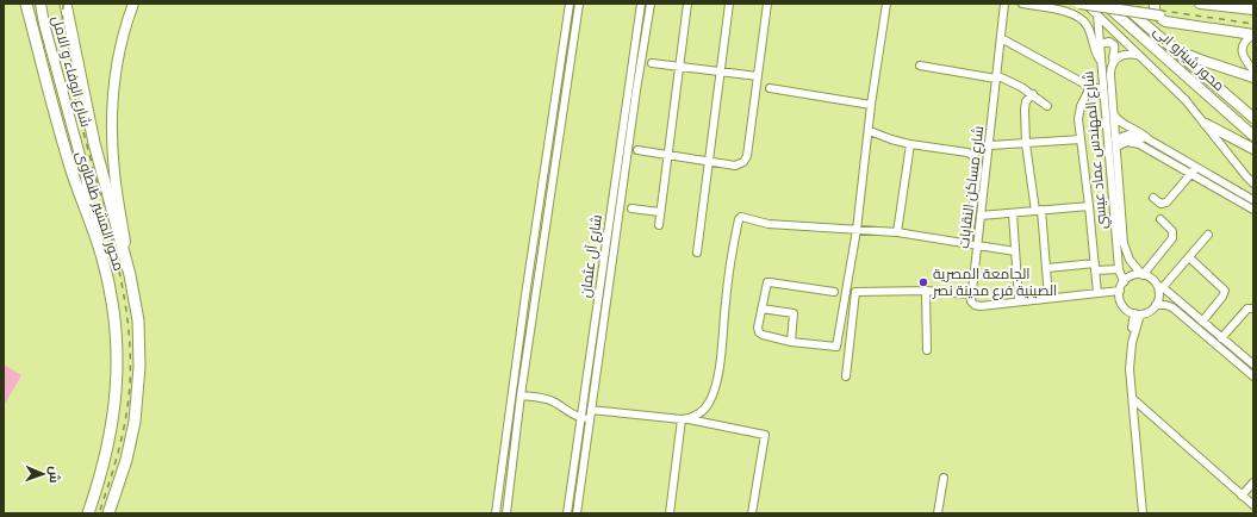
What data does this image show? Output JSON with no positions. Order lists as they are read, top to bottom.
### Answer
{
  "streets": {
    "highway": ["محور المشير طنطاوى"],
    "main road": ["محور شينزو ابى", "شارع الوفاء و الامل"],
    "street": ["شارع المهندس عماد عيسي", "شارع مساكن النقابات", "شارع آل عثمان"]
  },
  "crossings": [
    ["شارع الوفاء و الامل", "محور المشير طنطاوى"]
  ],
  "places": ["الجامعة المصرية الصينية فرع مدينة نصر"],
  "north": "right"
}
